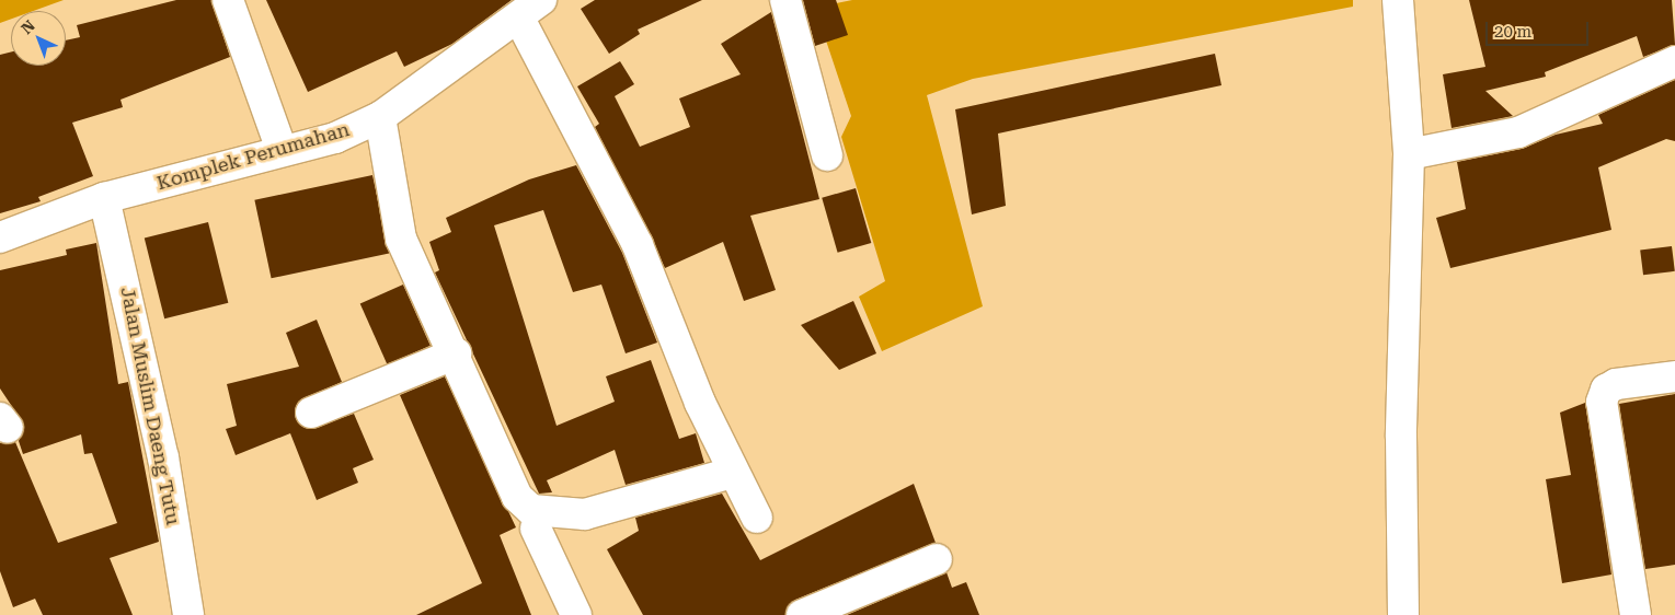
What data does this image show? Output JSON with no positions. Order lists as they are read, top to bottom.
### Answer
{
  "streets": {
    "street": ["Komplek Perumahan", "Jalan Muslim Daeng Tutu"]
  },
  "crossings": [
    ["Komplek Perumahan", "Jalan Muslim Daeng Tutu"]
  ],
  "scale_bar": "20 m",
  "north": "top left"
}
